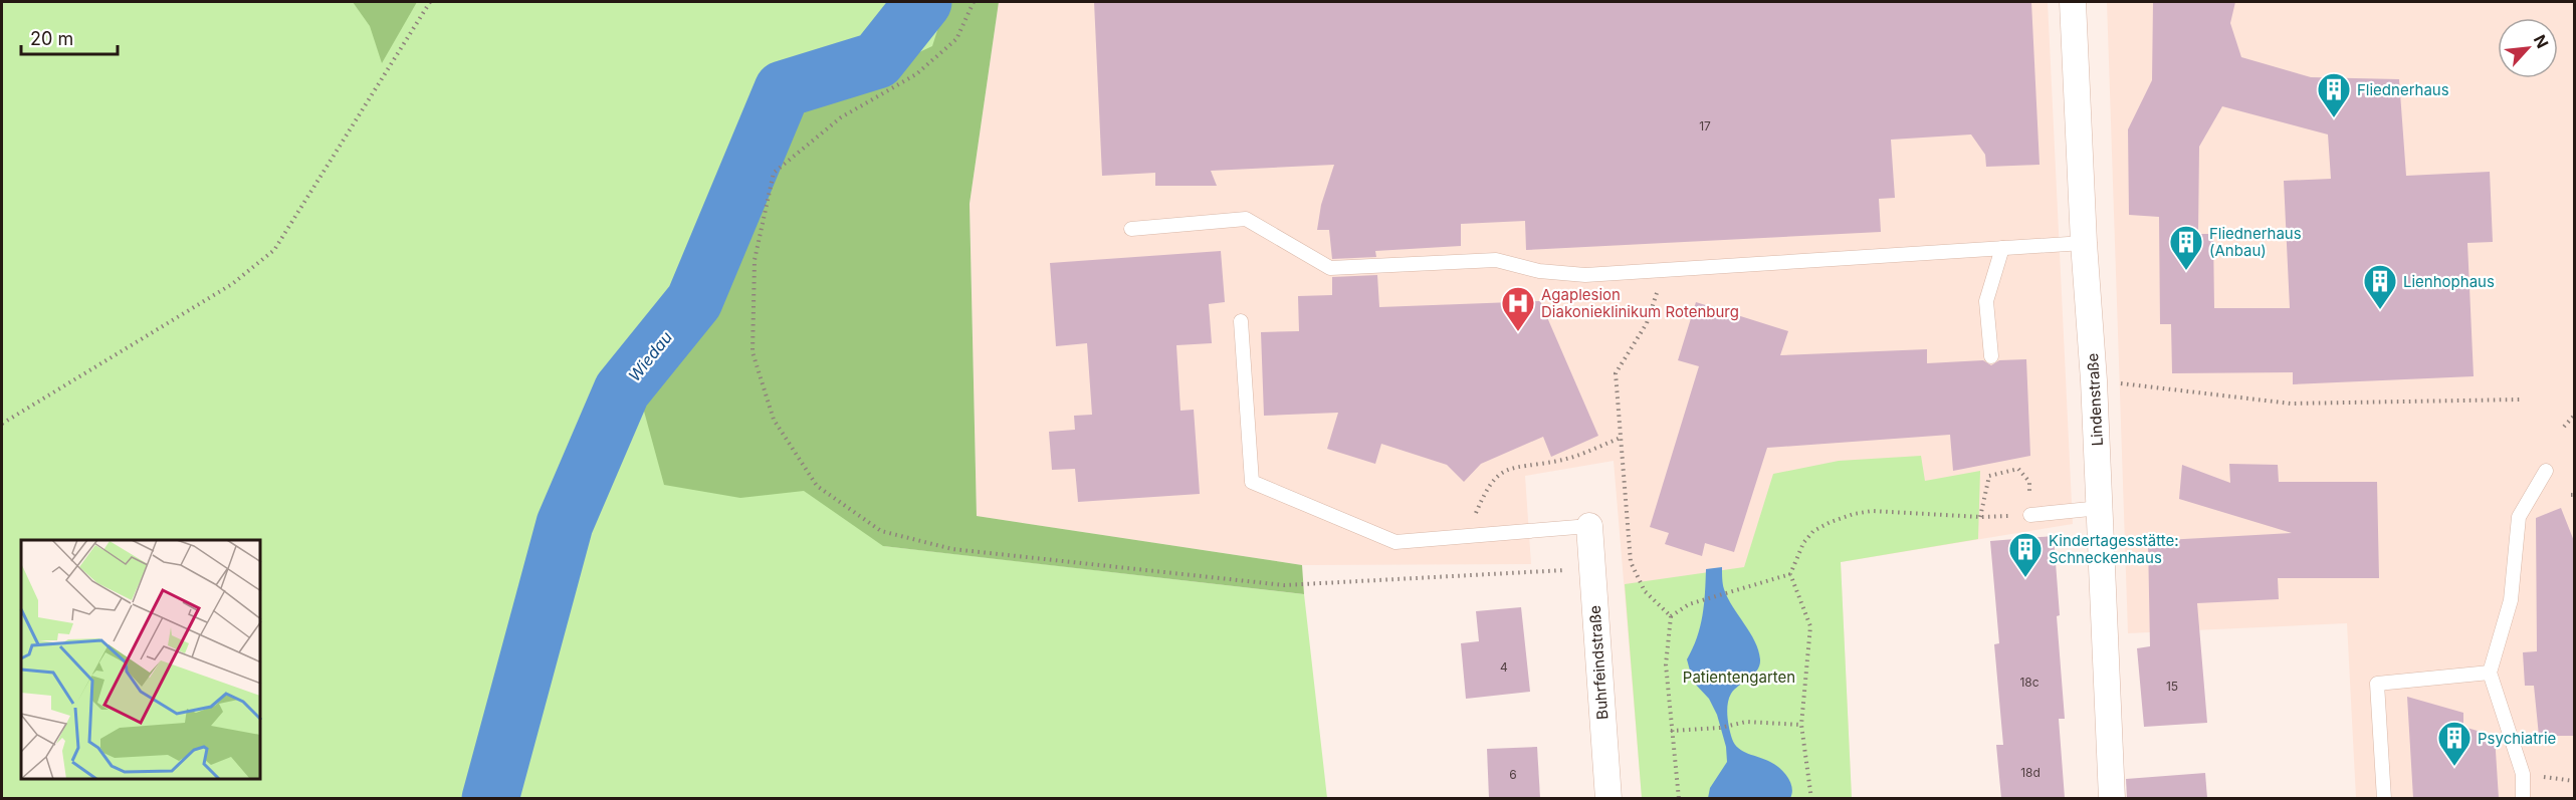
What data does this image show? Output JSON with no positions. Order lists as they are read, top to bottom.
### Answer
{
  "streets": {
    "street": ["Lindenstraße", "Buhrfeindstraße"]
  },
  "water": ["Wiedau"],
  "parks": ["Patientengarten"],
  "places": {
    "building": [
      "Fliednerhaus",
      "Fliednerhaus (Anbau)",
      "Lienhophaus",
      "Kindertagesstätte: Schneckenhaus",
      "Psychiatrie"
    ],
    "hospital": ["Agaplesion Diakonieklinikum Rotenburg"]
  },
  "house_numbers": [
    "17",
    "4",
    "18c",
    "15",
    "18d",
    "6"
  ],
  "scale_bar": "20 m",
  "north": "top right"
}
